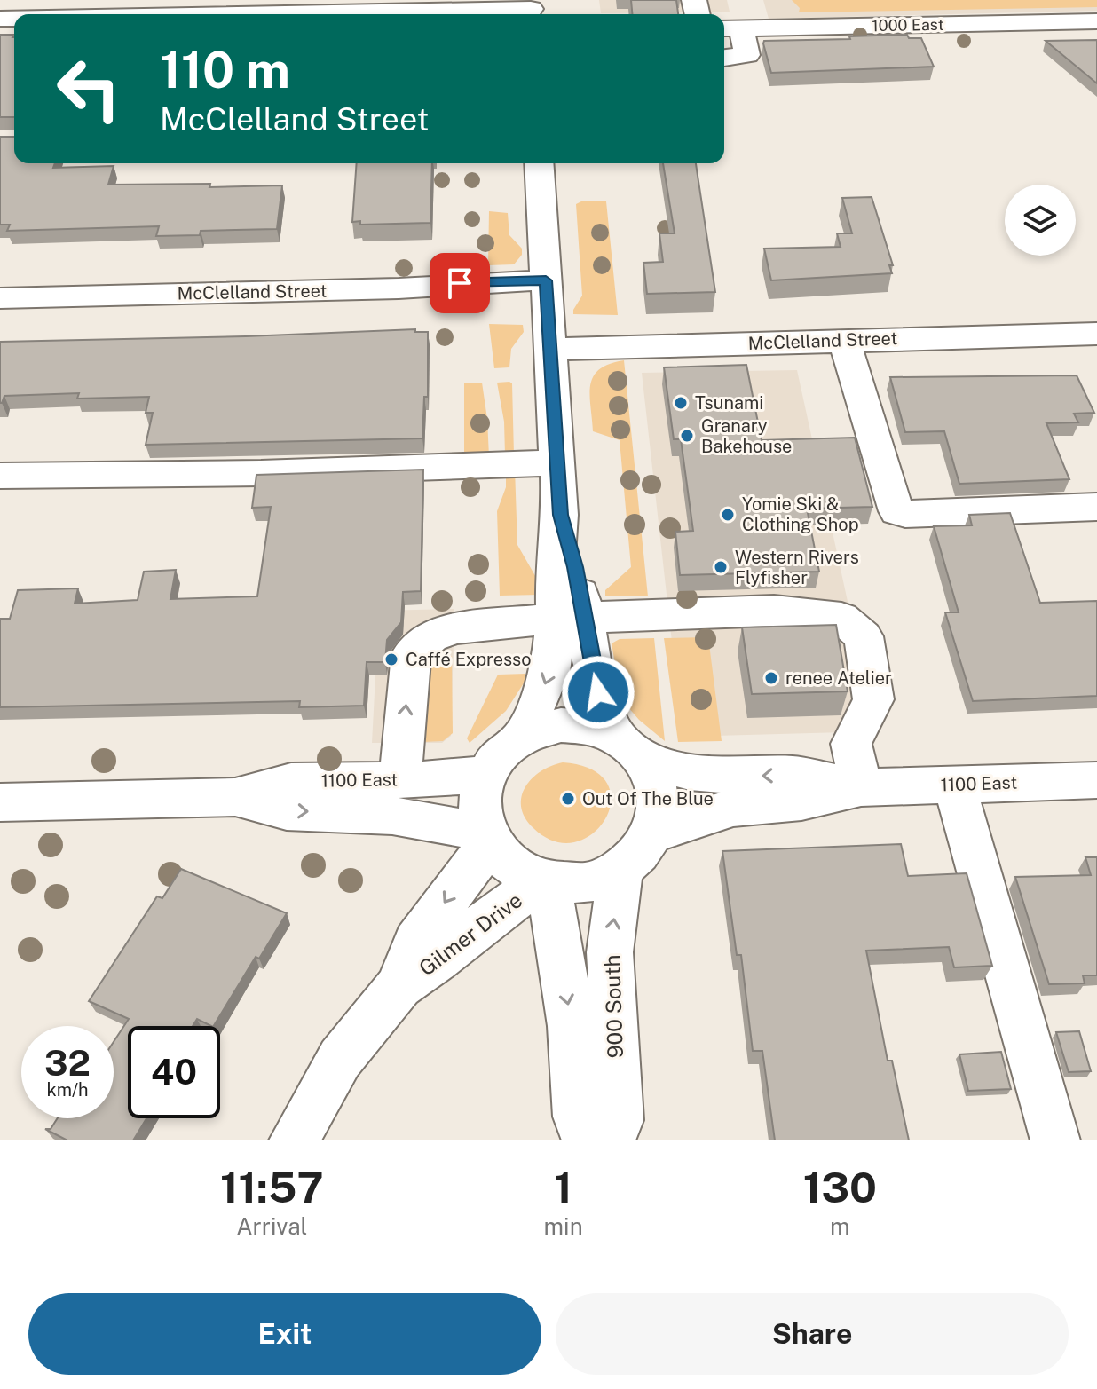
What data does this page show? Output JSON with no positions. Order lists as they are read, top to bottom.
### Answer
{
  "streets": {
    "street": [
      "1000 East",
      "McClelland Street",
      "1100 East",
      "Gilmer Drive",
      "900 South"
    ]
  },
  "crossings": [
    ["1100 East", "Gilmer Drive"],
    ["1100 East", "900 South"],
    ["Gilmer Drive", "900 South"]
  ],
  "places": [
    "Tsunami",
    "Granary Bakehouse",
    "Yomie Ski & Clothing Shop",
    "Western Rivers Flyfisher",
    "Caffé Expresso",
    "renee Atelier",
    "Out Of The Blue"
  ],
  "page": {
    "turn": ["110 m", "McClelland Street"],
    "speed": "32 km/h",
    "limit": "40",
    "eta": [
      "11:57",
      "Arrival",
      "1",
      "min",
      "130",
      "m"
    ],
    "buttons": ["Exit", "Share"]
  }
}
